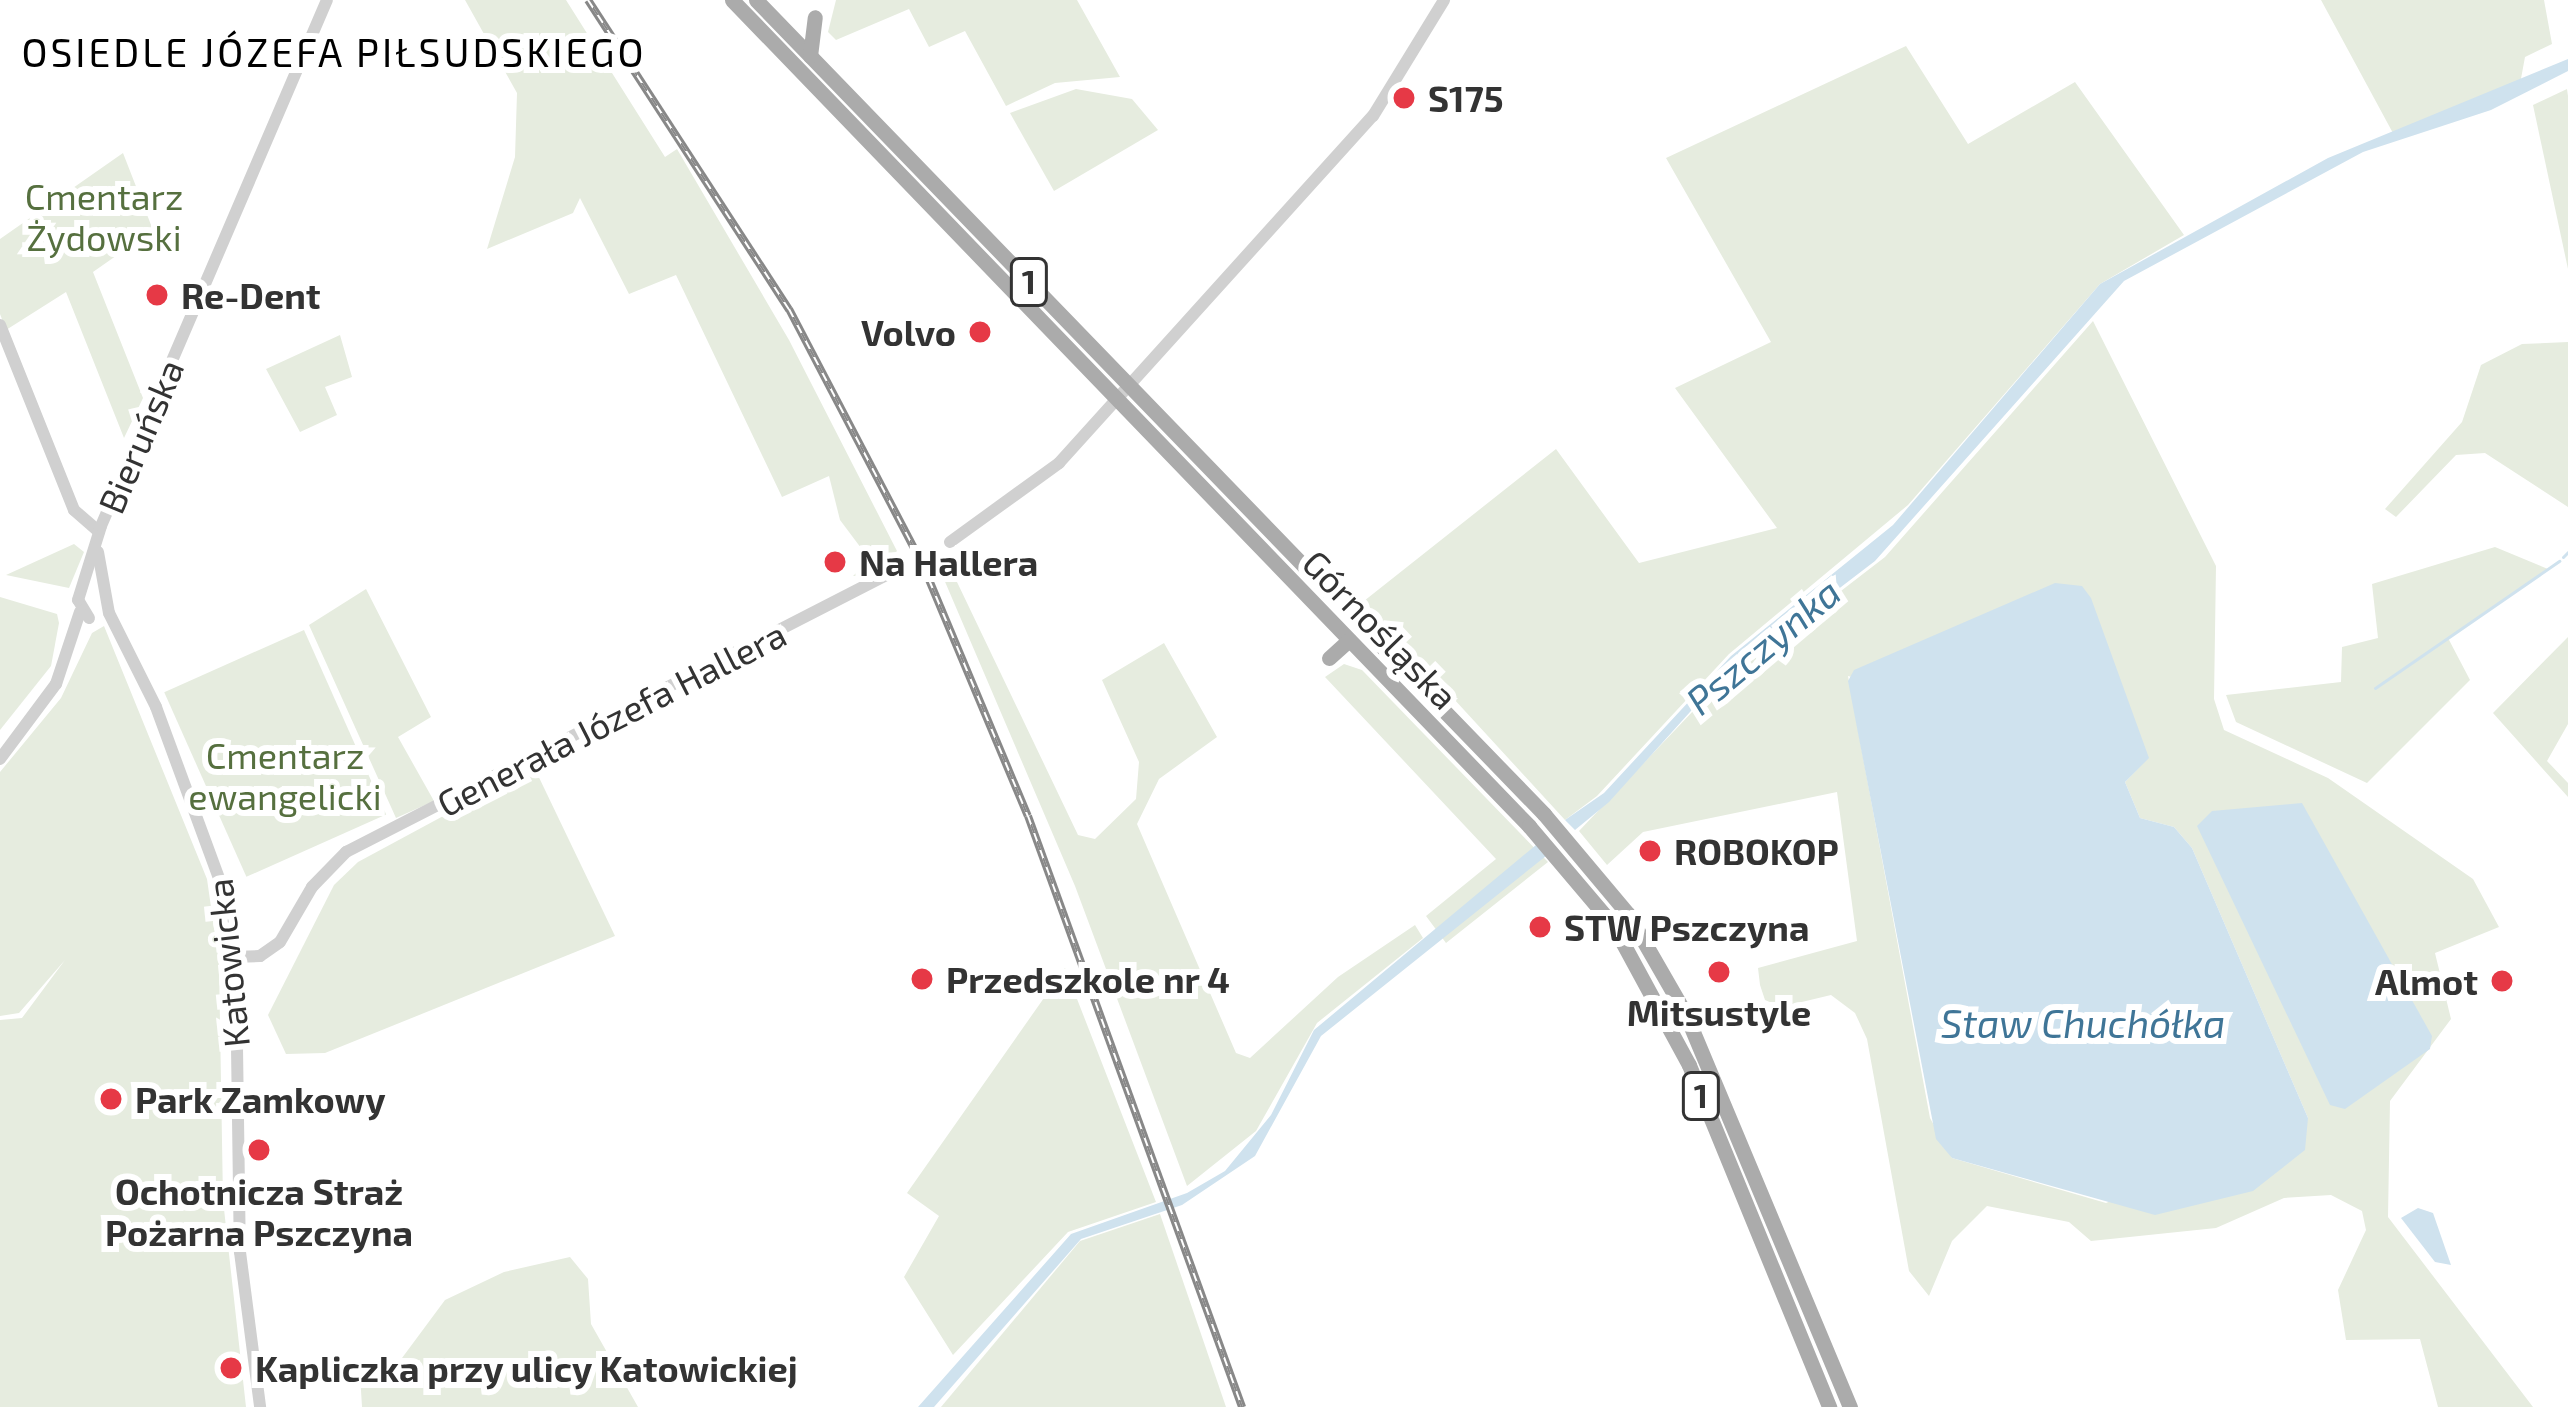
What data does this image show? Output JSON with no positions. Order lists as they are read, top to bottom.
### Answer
{
  "streets": {
    "main road": ["1", "Górnośląska"],
    "street": ["Bieruńska", "Generała Józefa Hallera", "Katowicka"]
  },
  "crossings": [
    ["Bieruńska", "Katowicka"],
    ["Generała Józefa Hallera", "Katowicka"]
  ],
  "districts": ["OSIEDLE JÓZEFA PIŁSUDSKIEGO"],
  "water": ["Pszczynka", "Staw Chuchółka"],
  "parks": ["Cmentarz Żydowski", "Cmentarz ewangelicki"],
  "places": [
    "S175",
    "Re-Dent",
    "Volvo",
    "Na Hallera",
    "ROBOKOP",
    "STW Pszczyna",
    "Mitsustyle",
    "Przedszkole nr 4",
    "Almot",
    "Park Zamkowy",
    "Ochotnicza Straż Pożarna Pszczyna",
    "Kapliczka przy ulicy Katowickiej"
  ]
}
